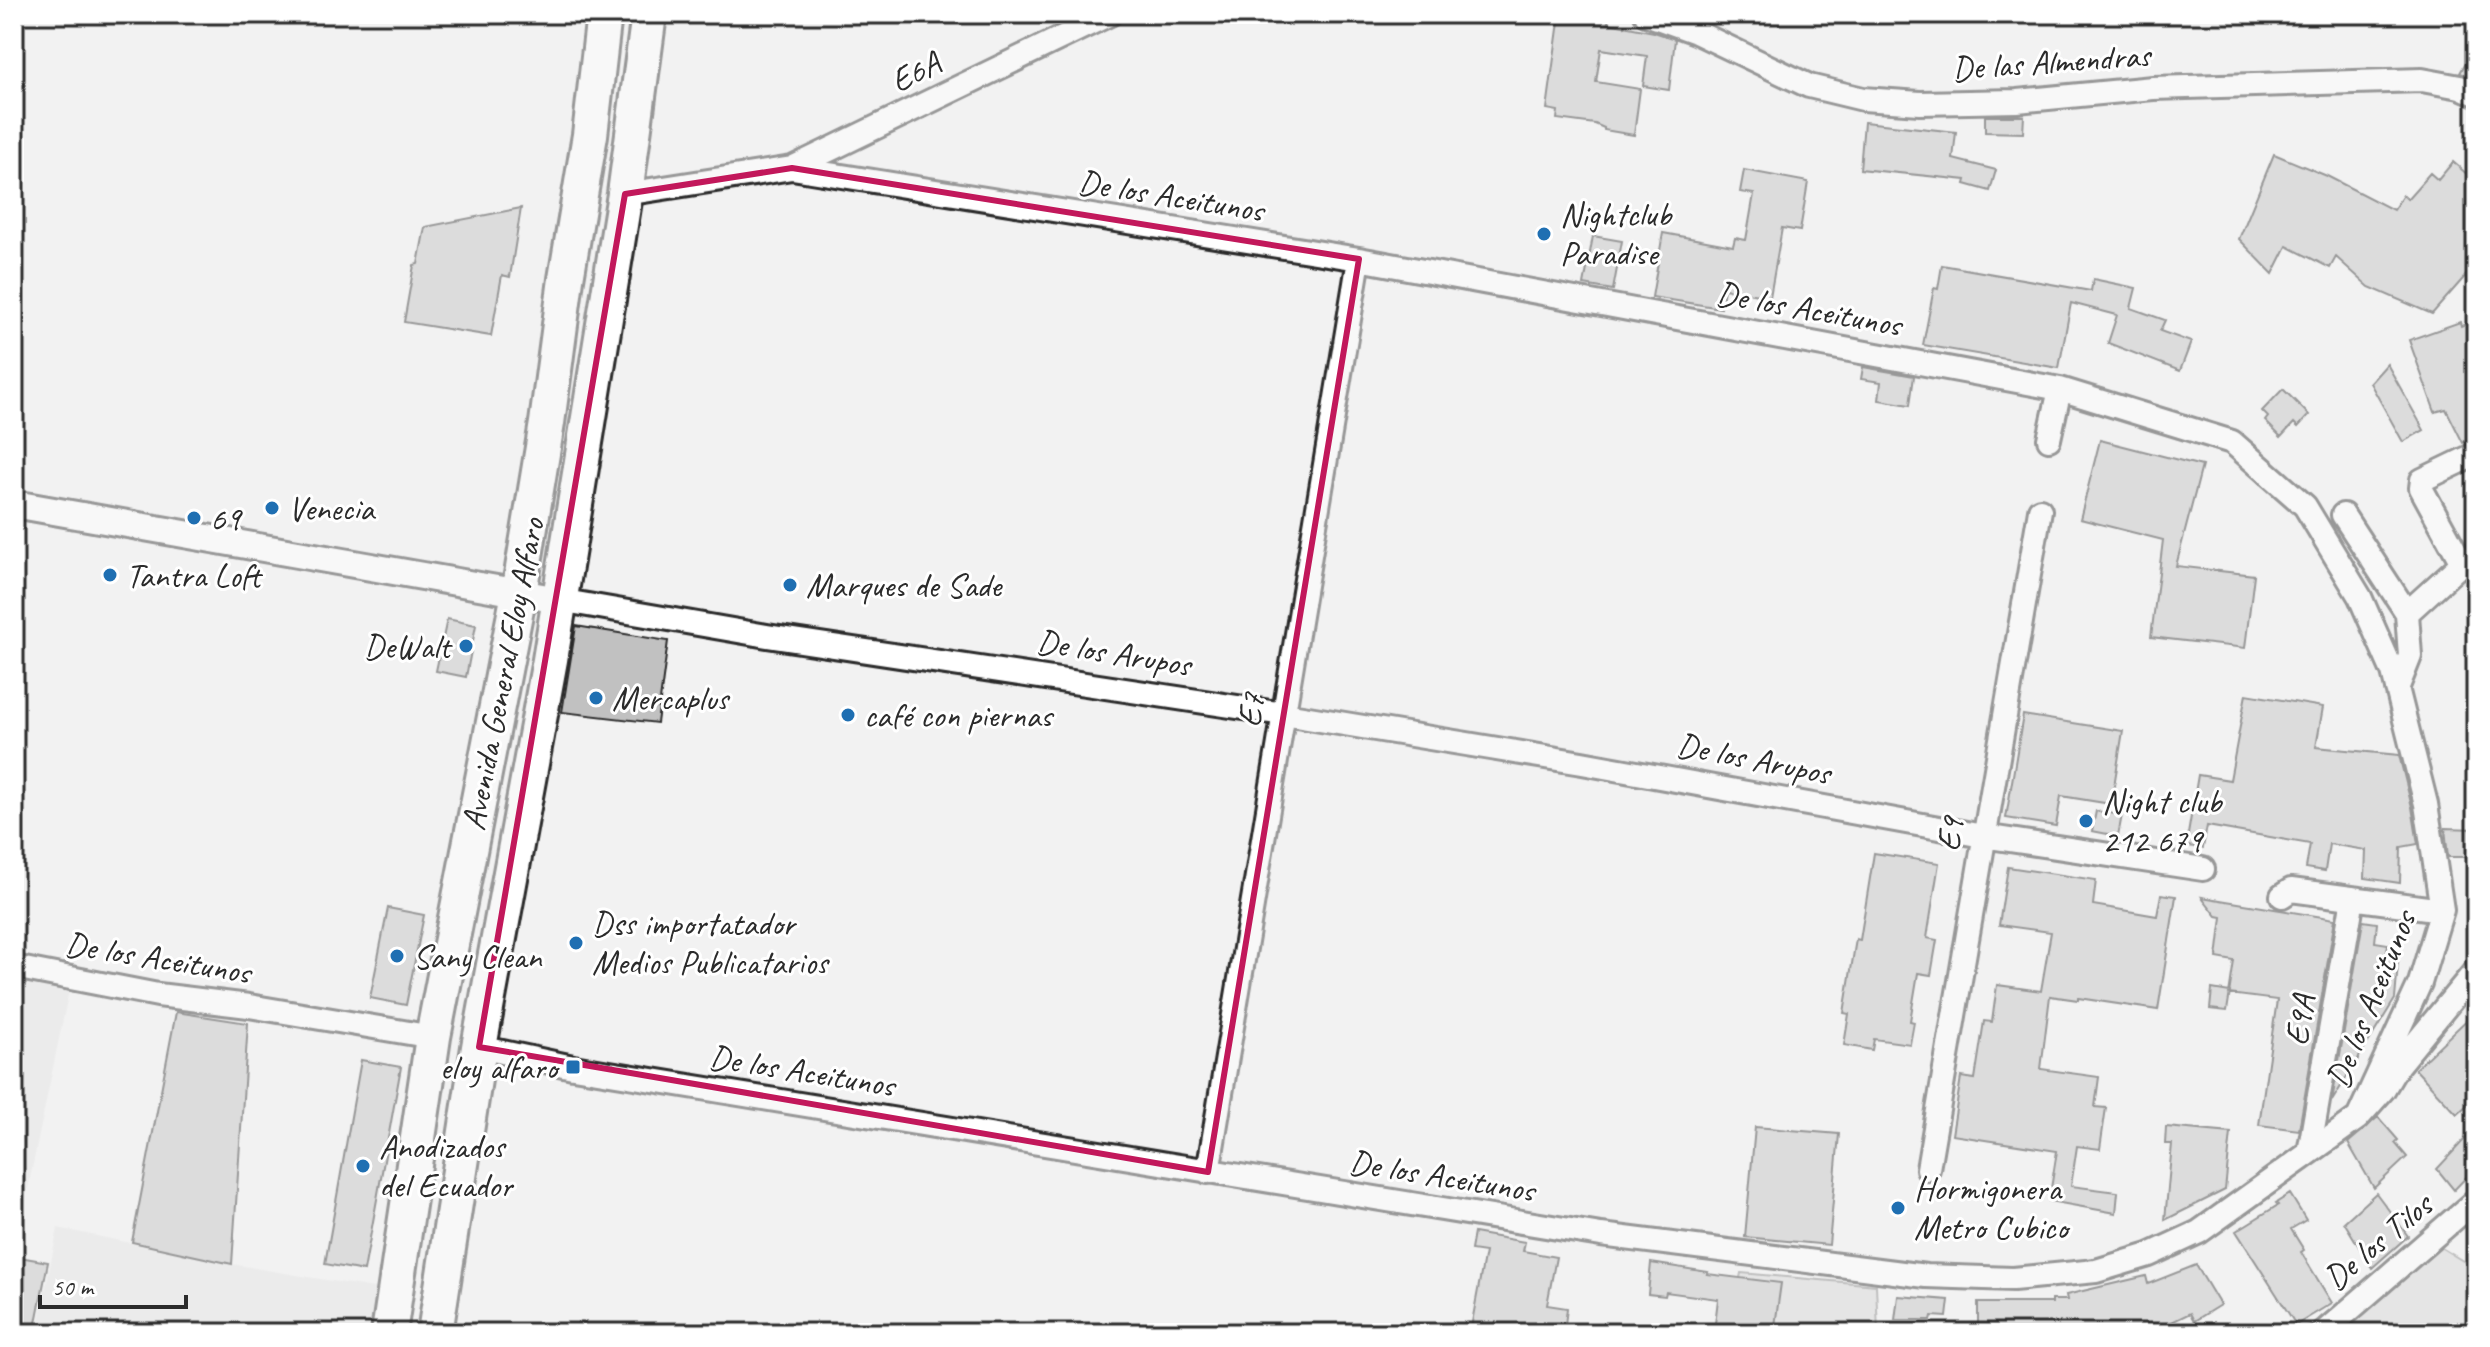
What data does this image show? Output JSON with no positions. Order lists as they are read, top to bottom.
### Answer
{
  "streets": {
    "main road": ["Avenida General Eloy Alfaro"],
    "street": [
      "De las Almendras",
      "E6A",
      "De los Aceitunos",
      "De los Arupos",
      "E7",
      "E9",
      "E9A",
      "De los Tilos"
    ]
  },
  "crossings": [
    ["E6A", "De los Aceitunos"],
    ["De los Aceitunos", "Avenida General Eloy Alfaro"],
    ["De los Aceitunos", "E7"],
    ["De los Aceitunos", "E9A"],
    ["De los Arupos", "Avenida General Eloy Alfaro"],
    ["De los Arupos", "E7"],
    ["De los Arupos", "E9"]
  ],
  "places": {
    "other": [
      "Nightclub Paradise",
      "Venecia",
      "69",
      "Tantra Loft",
      "Marques de Sade",
      "DeWalt",
      "Mercaplus",
      "café con piernas",
      "Night club 212 679",
      "Dss importatador Medios Publicatarios",
      "Sany Clean",
      "Anodizados del Ecuador",
      "Hormigonera Metro Cubico"
    ],
    "transit": ["eloy alfaro"]
  },
  "scale_bar": "50 m"
}
